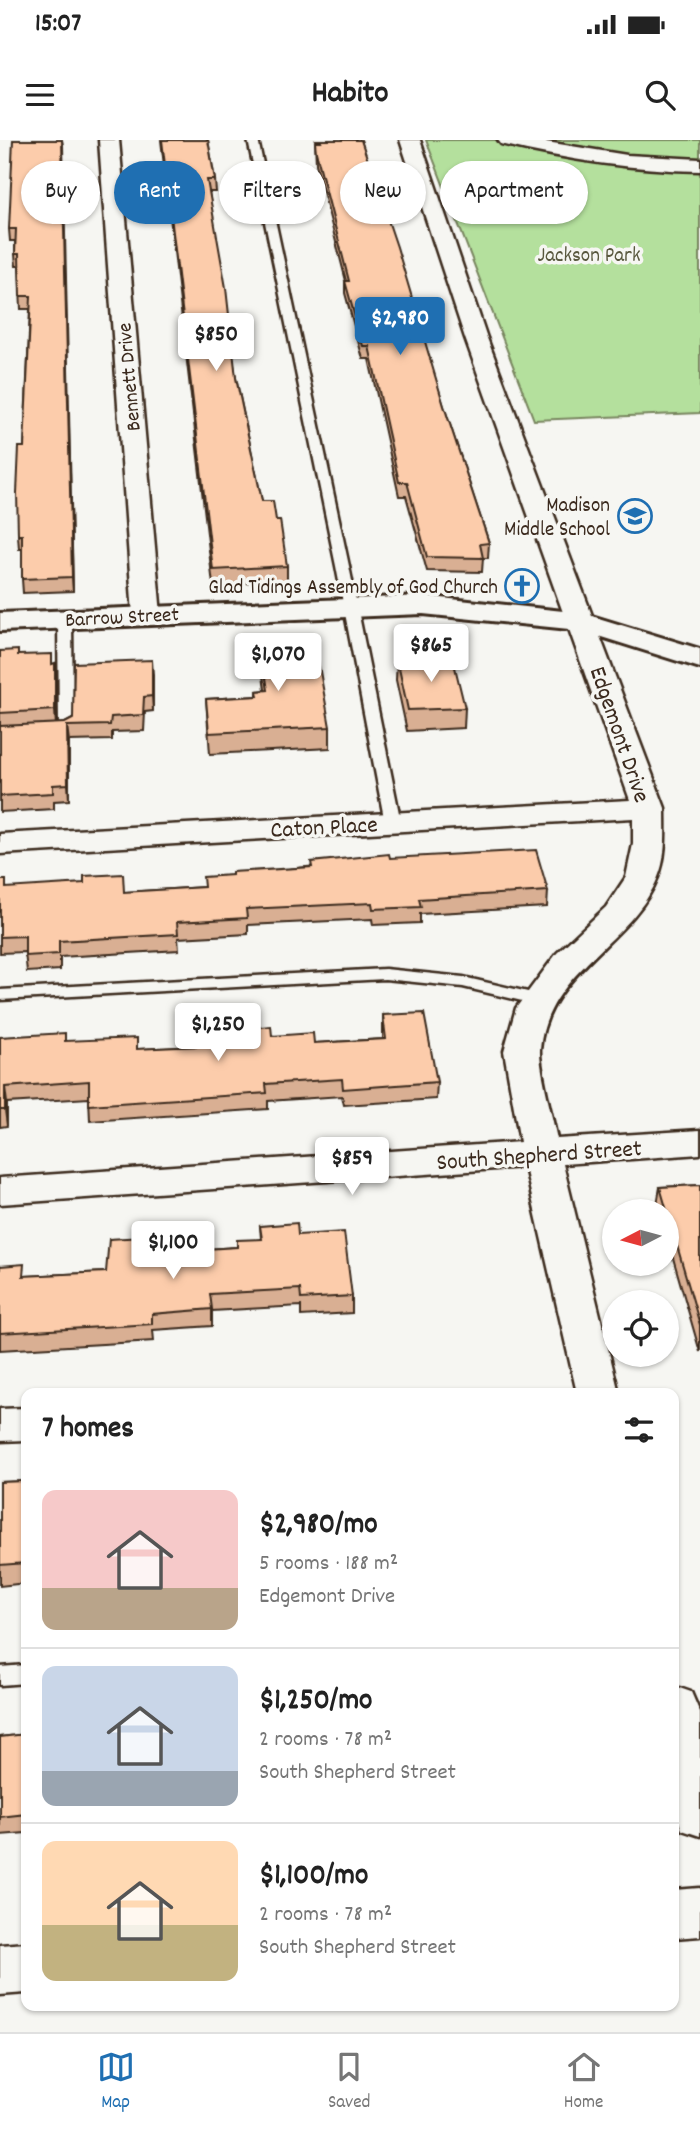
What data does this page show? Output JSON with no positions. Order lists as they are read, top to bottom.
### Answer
{
  "streets": {
    "street": [
      "Bennett Drive",
      "Barrow Street",
      "Edgemont Drive",
      "Caton Place",
      "South Shepherd Street"
    ]
  },
  "crossings": [
    ["Bennett Drive", "Barrow Street"],
    ["Barrow Street", "Edgemont Drive"],
    ["Edgemont Drive", "Caton Place"],
    ["Edgemont Drive", "South Shepherd Street"]
  ],
  "parks": ["Jackson Park"],
  "places": {
    "school or university": ["Madison Middle School"],
    "church": ["Glad Tidings Assembly of God Church"]
  },
  "north": "left",
  "page": {
    "status": "15:07",
    "header": "Habito",
    "chip": [
      "Buy",
      "Rent",
      "Filters",
      "New",
      "Apartment"
    ],
    "price": [
      "$2,980",
      "$850",
      "$865",
      "$1,070",
      "$1,250",
      "$859",
      "$1,100"
    ],
    "heading": "7 homes",
    "list": [
      {
        "name": "$2,980/mo",
        "note": "5 rooms · 188 m² · Edgemont Drive"
      },
      {
        "name": "$1,250/mo",
        "note": "2 rooms · 78 m² · South Shepherd Street"
      },
      {
        "name": "$1,100/mo",
        "note": "2 rooms · 78 m² · South Shepherd Street"
      }
    ],
    "tabs": ["Map", "Saved", "Home"]
  }
}
